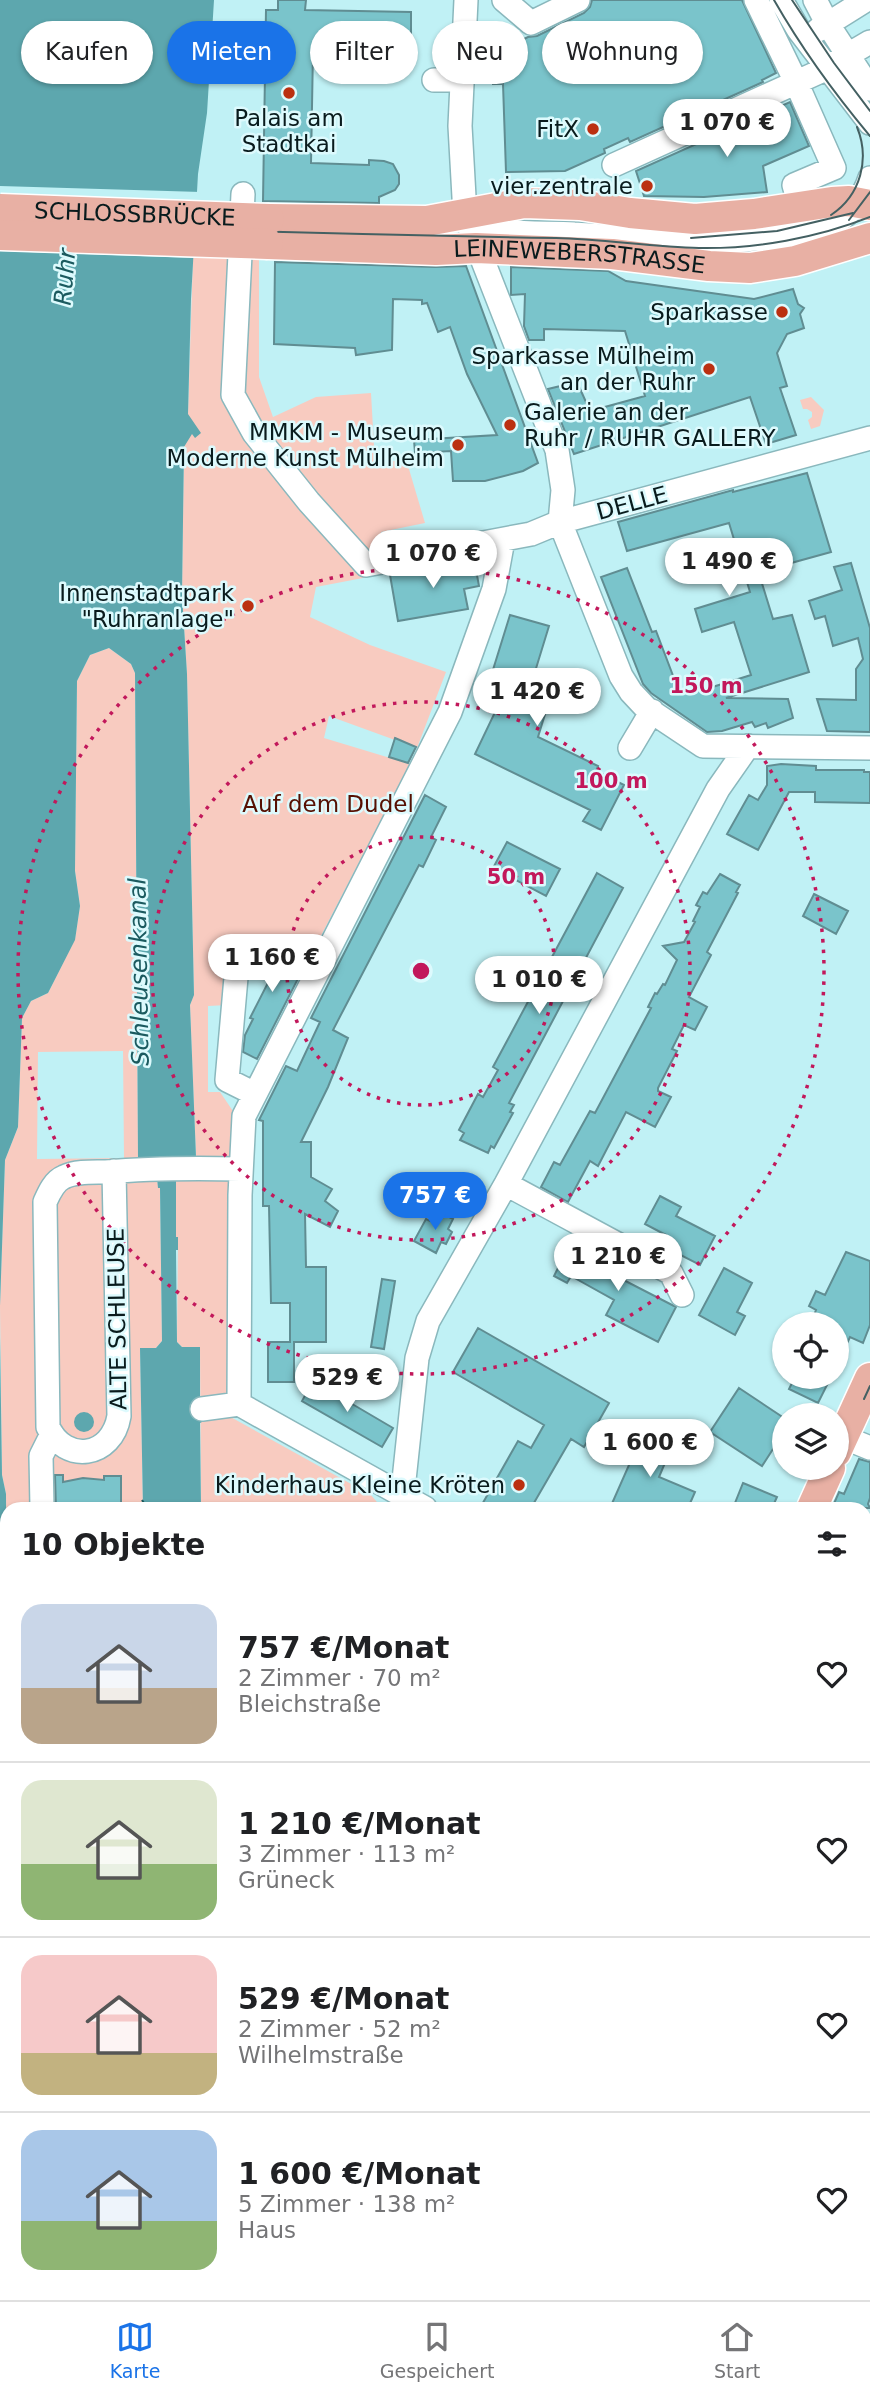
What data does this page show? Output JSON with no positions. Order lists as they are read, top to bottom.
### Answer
{
  "streets": {
    "main road": ["SCHLOSSBRÜCKE", "LEINEWEBERSTRASSE"],
    "street": ["DELLE", "ALTE SCHLEUSE"]
  },
  "crossings": [
    ["SCHLOSSBRÜCKE", "LEINEWEBERSTRASSE"]
  ],
  "water": ["Ruhr", "Schleusenkanal"],
  "parks": ["Auf dem Dudel"],
  "places": [
    "Palais am Stadtkai",
    "FitX",
    "vier.zentrale",
    "Sparkasse",
    "Sparkasse Mülheim an der Ruhr",
    "Galerie an der Ruhr / RUHR GALLERY",
    "MMKM - Museum Moderne Kunst Mülheim",
    "Innenstadtpark \"Ruhranlage\"",
    "Kinderhaus Kleine Kröten"
  ],
  "page": {
    "chip": [
      "Kaufen",
      "Mieten",
      "Filter",
      "Neu",
      "Wohnung"
    ],
    "price": [
      "1 070 €",
      "1 070 €",
      "1 490 €",
      "1 420 €",
      "1 160 €",
      "1 010 €",
      "757 €",
      "1 210 €",
      "529 €",
      "1 600 €"
    ],
    "heading": "10 Objekte",
    "list": [
      {
        "name": "757 €/Monat",
        "note": "2 Zimmer · 70 m² · Bleichstraße"
      },
      {
        "name": "1 210 €/Monat",
        "note": "3 Zimmer · 113 m² · Grüneck"
      },
      {
        "name": "529 €/Monat",
        "note": "2 Zimmer · 52 m² · Wilhelmstraße"
      },
      {
        "name": "1 600 €/Monat",
        "note": "5 Zimmer · 138 m² · Haus"
      }
    ],
    "tabs": ["Karte", "Gespeichert", "Start"]
  },
  "rings": ["150 m", "100 m", "50 m"]
}
